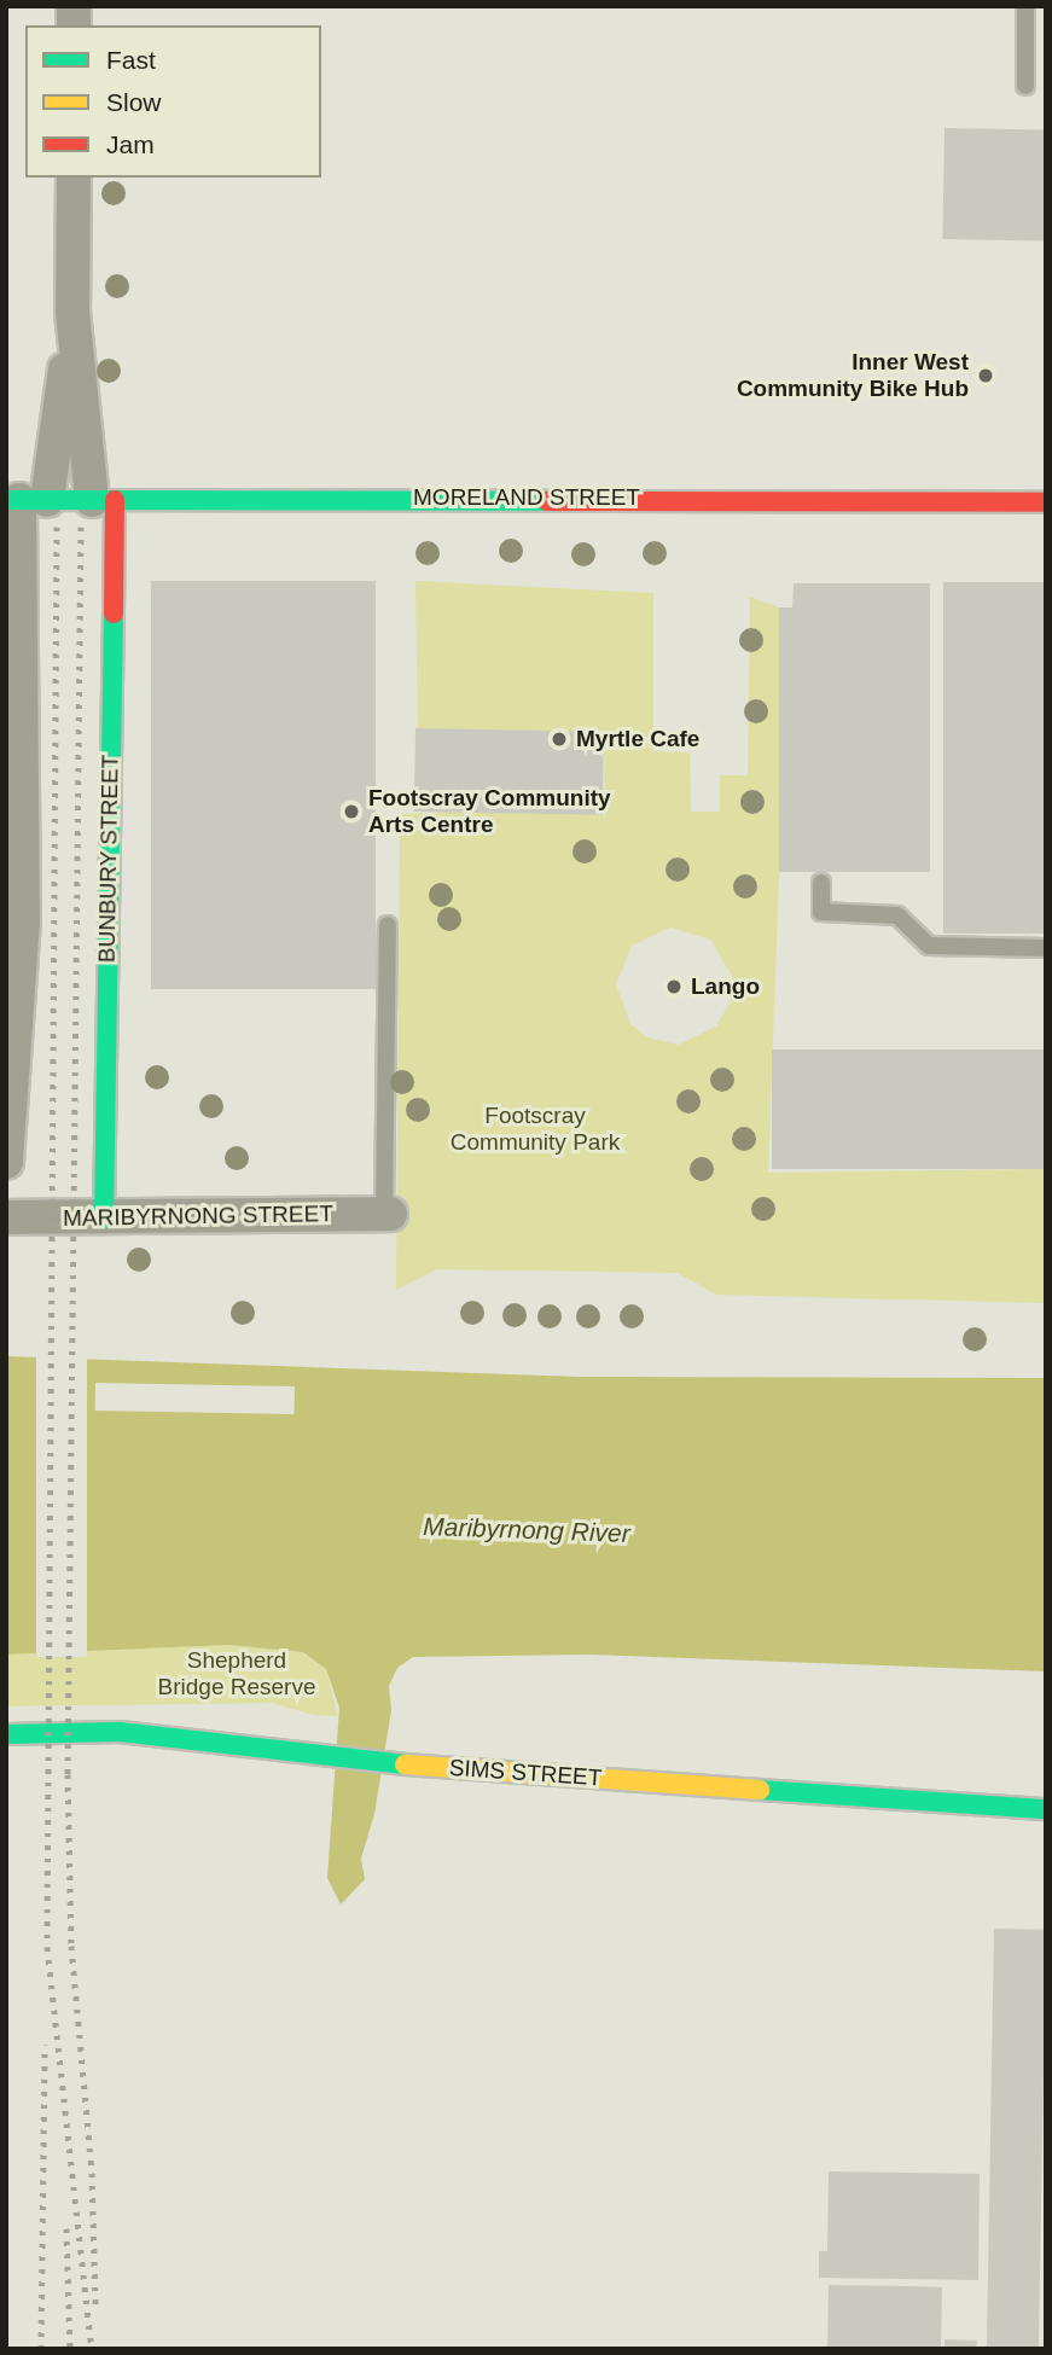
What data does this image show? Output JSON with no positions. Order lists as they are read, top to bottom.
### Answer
{
  "streets": {
    "street": [
      "MORELAND STREET",
      "BUNBURY STREET",
      "MARIBYRNONG STREET",
      "SIMS STREET"
    ]
  },
  "crossings": [
    ["MORELAND STREET", "BUNBURY STREET"],
    ["BUNBURY STREET", "MARIBYRNONG STREET"]
  ],
  "water": ["Maribyrnong River"],
  "parks": ["Footscray Community Park", "Shepherd Bridge Reserve"],
  "places": [
    "Inner West Community Bike Hub",
    "Myrtle Cafe",
    "Footscray Community Arts Centre",
    "Lango"
  ],
  "legend": ["Fast", "Slow", "Jam"]
}
